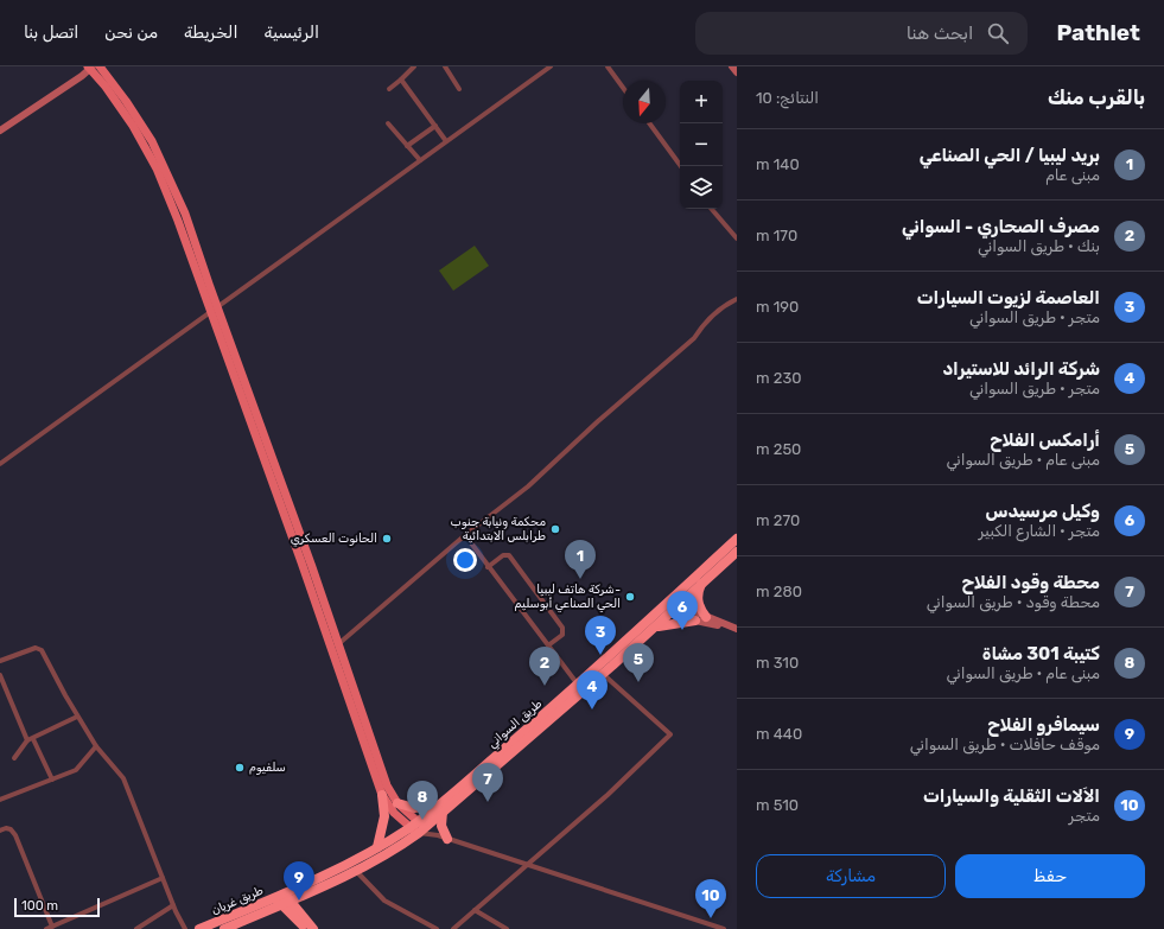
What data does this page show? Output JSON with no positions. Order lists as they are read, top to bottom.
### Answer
{
  "streets": {
    "highway": ["طريق السواني", "طريق غريان"]
  },
  "crossings": [
    ["طريق السواني", "طريق غريان"]
  ],
  "places": [
    "محكمة ونيابة جنوب طرابلس الابتدائية",
    "الحانوت العسكري",
    "شركة هاتف ليبيا- الحي الصناعي أبوسليم",
    "سلفيوم"
  ],
  "scale_bar": "100 m",
  "north": "bottom",
  "page": {
    "header": "Pathlet",
    "search": "ابحث هنا",
    "nav": [
      "الرئيسية",
      "الخريطة",
      "من نحن",
      "اتصل بنا"
    ],
    "heading": ["بالقرب منك", "النتائج: 10"],
    "map_buttons": ["+", "−"],
    "list": [
      {
        "mark": "1",
        "name": "بريد ليبيا / الحي الصناعي",
        "note": "مبنى عام",
        "value": "140 m"
      },
      {
        "mark": "2",
        "name": "مصرف الصحاري - السواني",
        "note": "بنك · طريق السواني",
        "value": "170 m"
      },
      {
        "mark": "3",
        "name": "العاصمة لزيوت السيارات",
        "note": "متجر · طريق السواني",
        "value": "190 m"
      },
      {
        "mark": "4",
        "name": "شركة الرائد للاستيراد",
        "note": "متجر · طريق السواني",
        "value": "230 m"
      },
      {
        "mark": "5",
        "name": "أرامكس الفلاح",
        "note": "مبنى عام · طريق السواني",
        "value": "250 m"
      },
      {
        "mark": "6",
        "name": "وكيل مرسيدس",
        "note": "متجر · الشارع الكبير",
        "value": "270 m"
      },
      {
        "mark": "7",
        "name": "محطة وقود الفلاح",
        "note": "محطة وقود · طريق السواني",
        "value": "280 m"
      },
      {
        "mark": "8",
        "name": "كتيبة 301 مشاة",
        "note": "مبنى عام · طريق السواني",
        "value": "310 m"
      },
      {
        "mark": "9",
        "name": "سيمافرو الفلاح",
        "note": "موقف حافلات · طريق السواني",
        "value": "440 m"
      },
      {
        "mark": "10",
        "name": "الاَلات الثقلية والسيارات",
        "note": "متجر",
        "value": "510 m"
      }
    ],
    "pins": [
      "1",
      "6",
      "3",
      "5",
      "2",
      "4",
      "7",
      "8",
      "9",
      "10"
    ],
    "buttons": ["حفظ", "مشاركة"],
    "scale": "100 m"
  }
}
